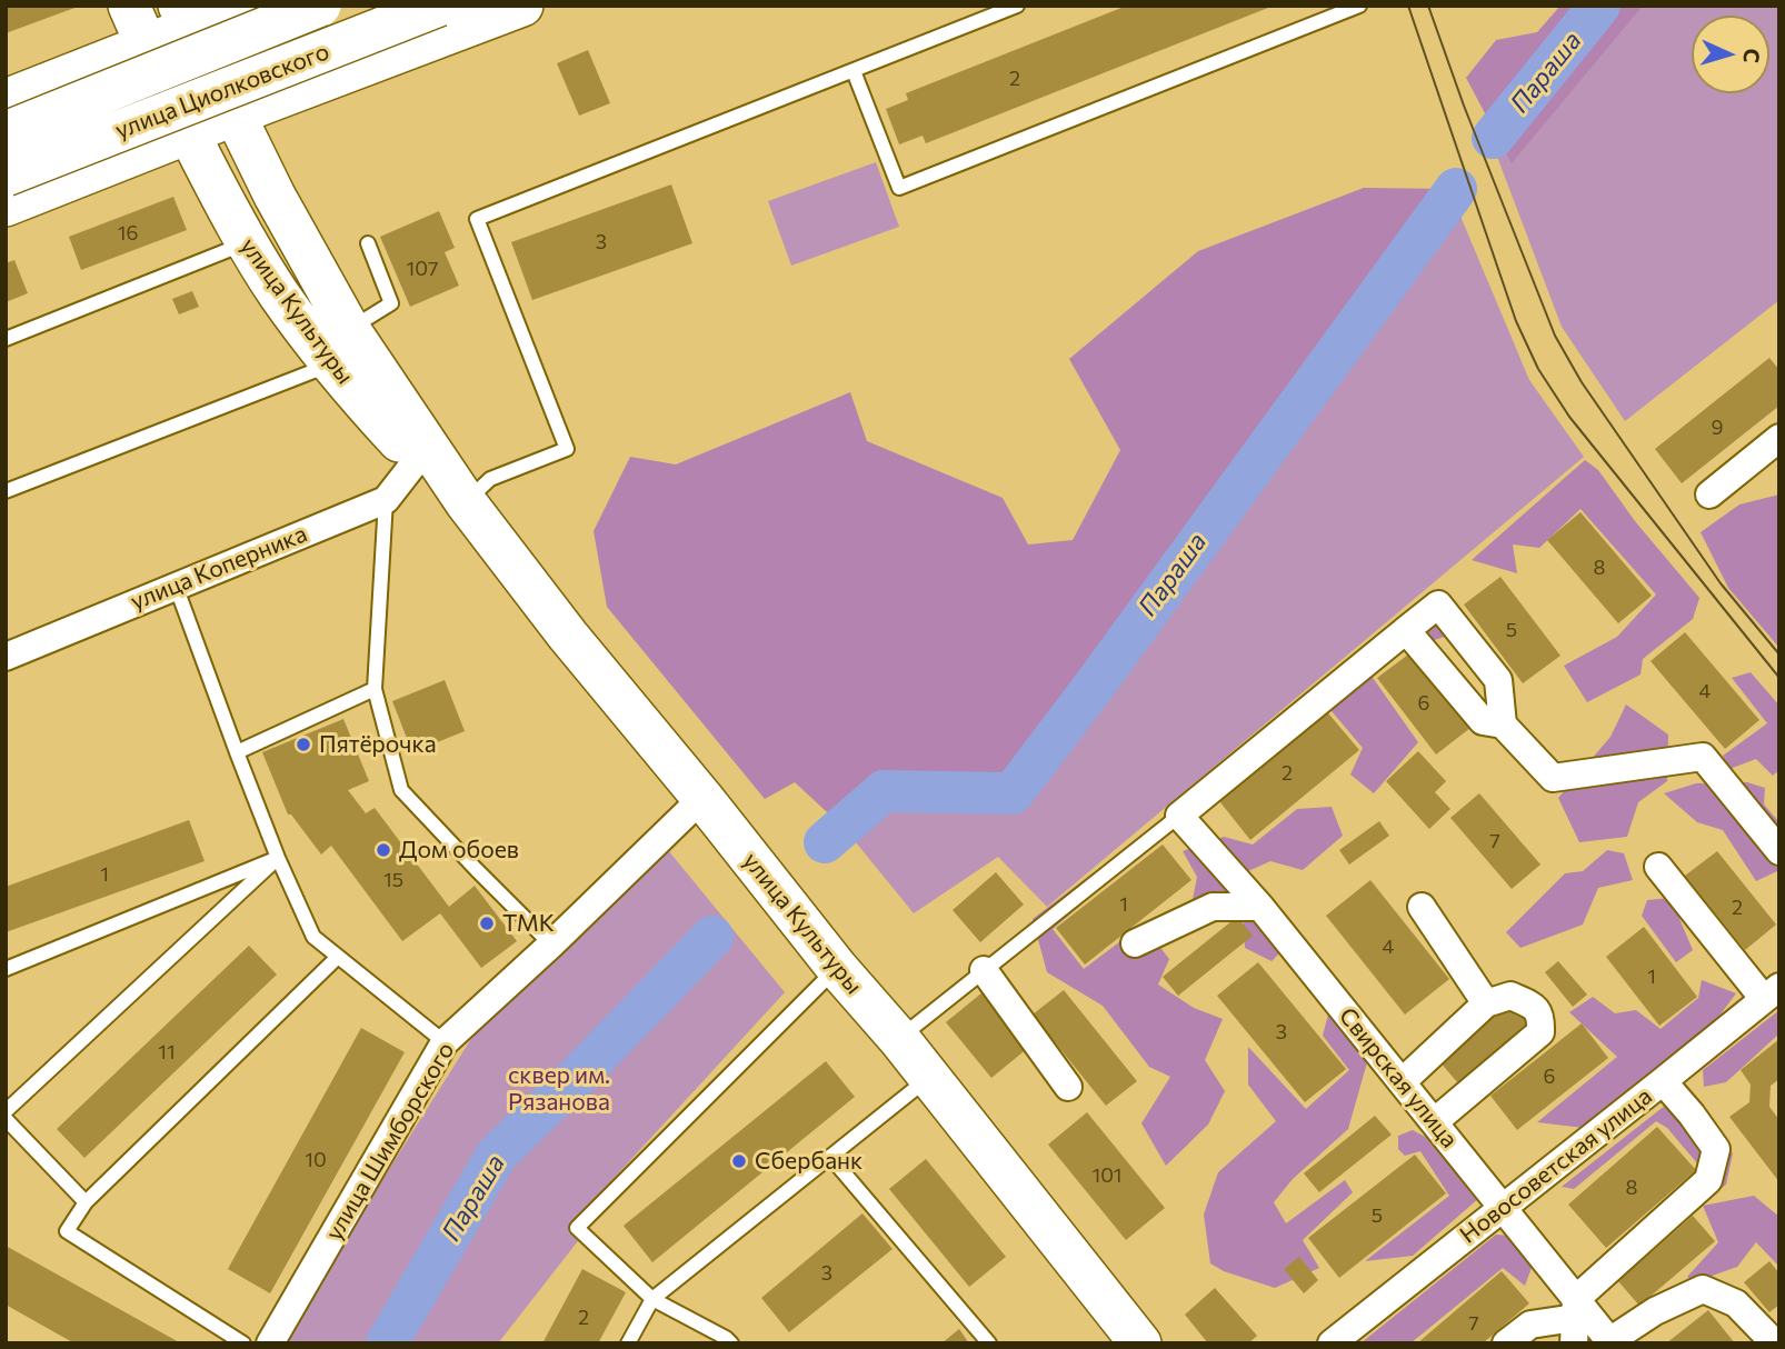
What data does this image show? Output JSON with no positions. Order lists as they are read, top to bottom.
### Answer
{
  "streets": {
    "main road": ["улица Циолковского", "улица Культуры"],
    "street": [
      "улица Коперника",
      "Свирская улица",
      "улица Шимборского",
      "Новосоветская улица"
    ]
  },
  "crossings": [
    ["улица Культуры", "улица Коперника"],
    ["улица Культуры", "улица Шимборского"],
    ["Свирская улица", "Новосоветская улица"]
  ],
  "water": ["Параша"],
  "parks": ["сквер им. Рязанова"],
  "places": [
    "Пятёрочка",
    "Дом обоев",
    "ТМК",
    "Сбербанк"
  ],
  "house_numbers": [
    "2",
    "16",
    "3",
    "107",
    "9",
    "8",
    "5",
    "4",
    "6",
    "2",
    "7",
    "1",
    "15",
    "1",
    "2",
    "4",
    "1",
    "3",
    "11",
    "6",
    "10",
    "101",
    "8",
    "5",
    "3",
    "2",
    "7"
  ],
  "north": "right"
}
